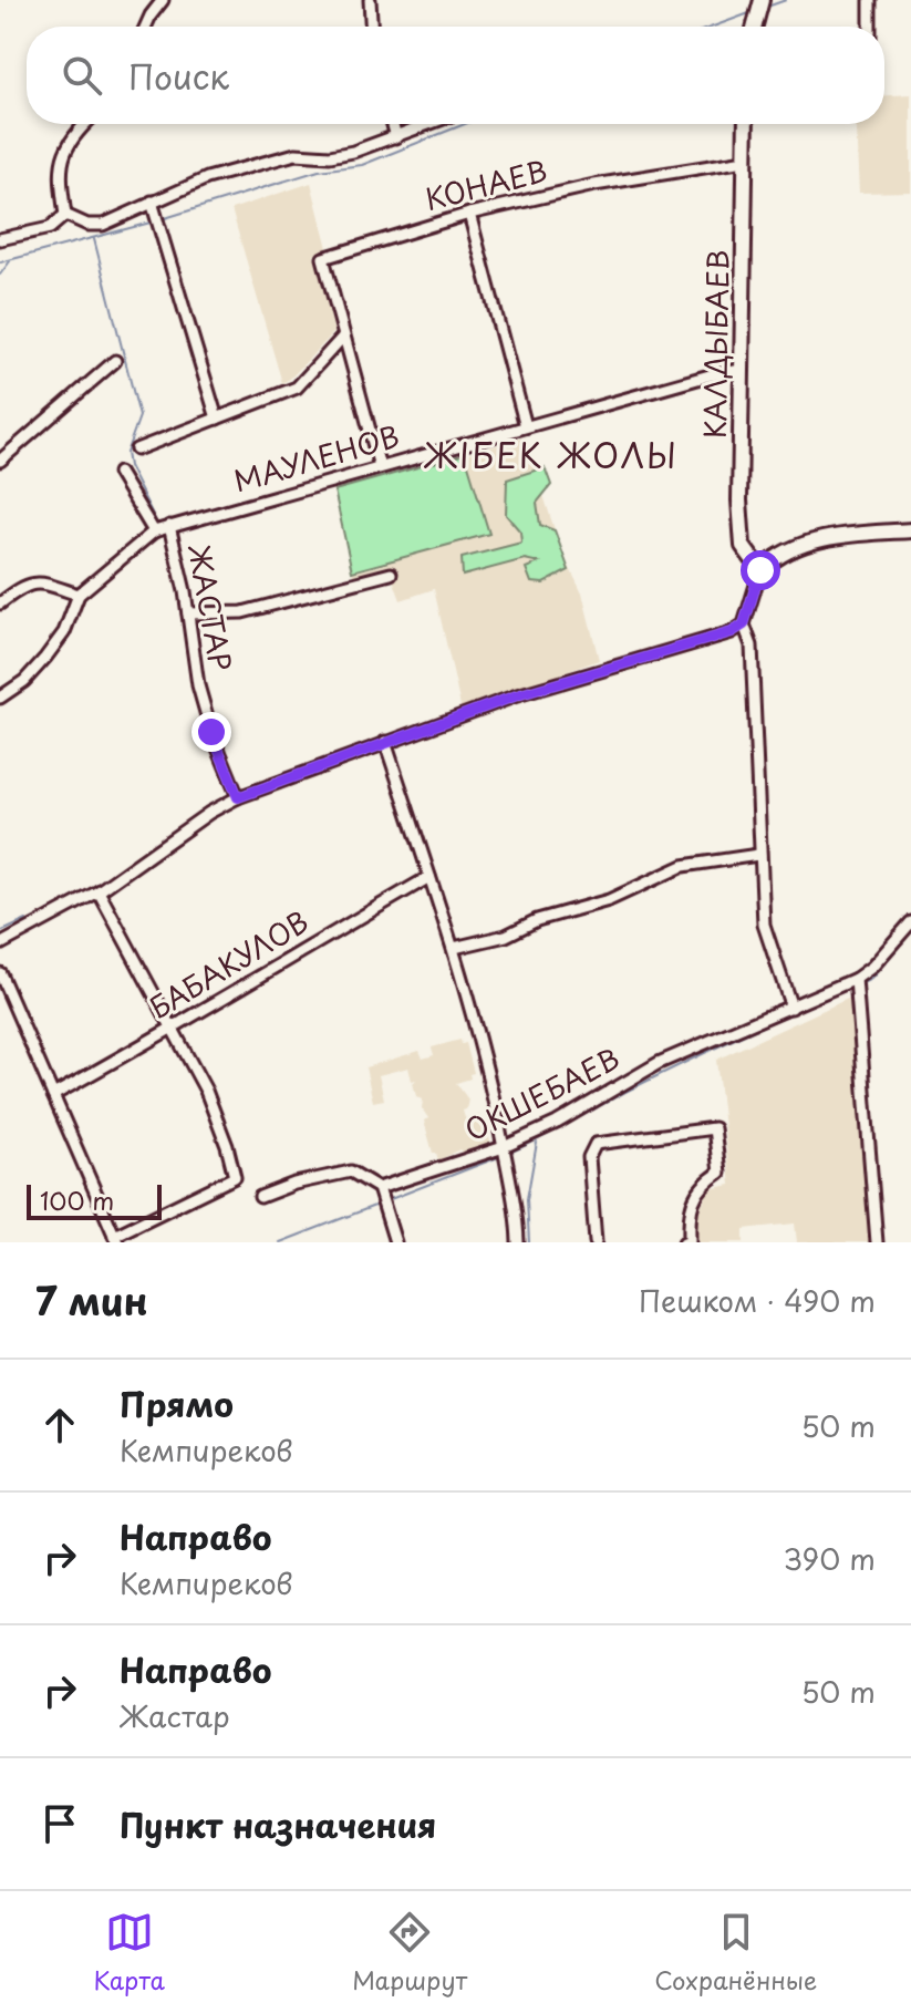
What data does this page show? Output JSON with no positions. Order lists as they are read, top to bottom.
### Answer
{
  "streets": {
    "main road": ["КАЛДЫБАЕВ"],
    "street": [
      "КОНАЕВ",
      "МАУЛЕНОВ",
      "ЖАСТАР",
      "БАБАКУЛОВ",
      "ОКШЕБАЕВ"
    ]
  },
  "crossings": [
    ["КОНАЕВ", "КАЛДЫБАЕВ"],
    ["КОНАЕВ", "МАУЛЕНОВ"],
    ["КАЛДЫБАЕВ", "МАУЛЕНОВ"],
    ["МАУЛЕНОВ", "ЖАСТАР"]
  ],
  "districts": ["ЖІБЕК ЖОЛЫ"],
  "scale_bar": "100 m",
  "page": {
    "search": "Поиск",
    "scale": "100 m",
    "heading": ["7 мин", "Пешком · 490 m"],
    "list": [
      ["Прямо", "Кемпиреков", "50 m"],
      ["Направо", "Кемпиреков", "390 m"],
      ["Направо", "Жастар", "50 m"],
      "Пункт назначения"
    ],
    "nav": ["Карта", "Маршрут", "Сохранённые"]
  }
}
